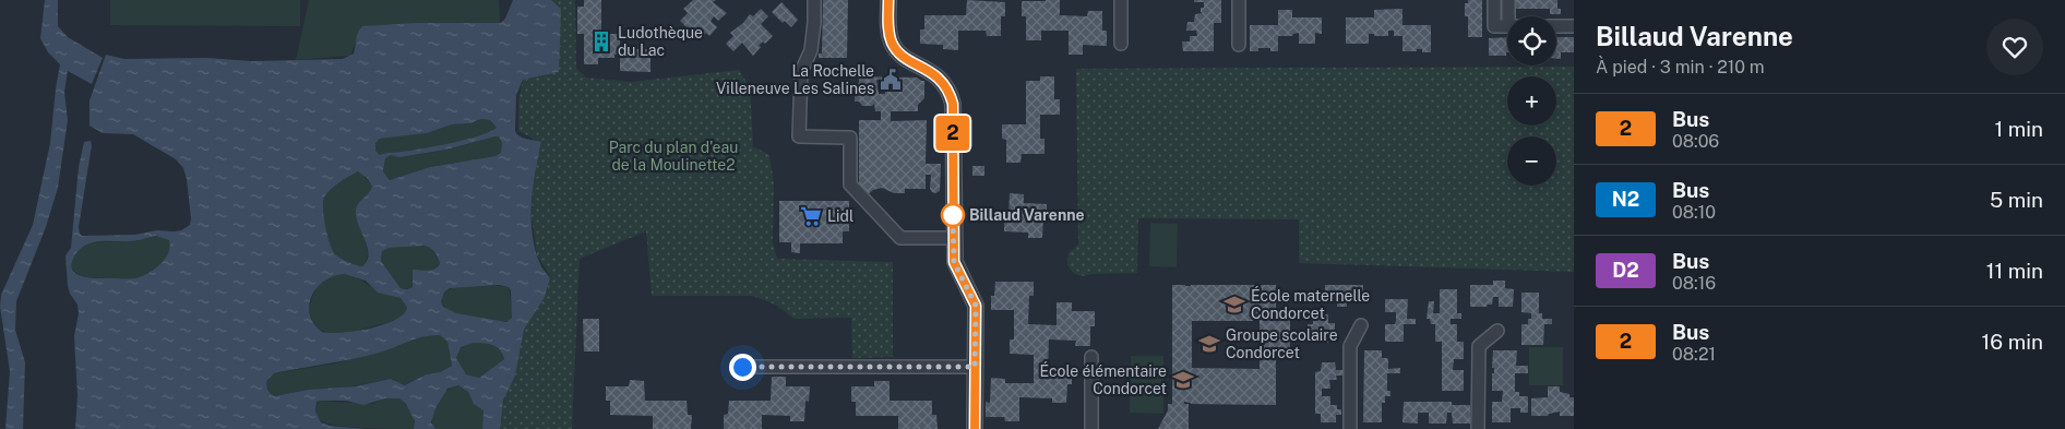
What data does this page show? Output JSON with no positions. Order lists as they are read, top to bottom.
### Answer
{
  "parks": ["Parc du plan d'eau de la Moulinette2"],
  "places": {
    "building": ["Ludothèque du Lac"],
    "public building": ["La Rochelle Villeneuve Les Salines"],
    "other": ["Billaud Varenne"],
    "supermarket": ["Lidl"],
    "school or university": ["École maternelle Condorcet", "Groupe scolaire Condorcet", "École élémentaire Condorcet"]
  },
  "lines": ["bus line 2"],
  "page": {
    "on_map": "2",
    "heading": ["Billaud Varenne", "À pied · 3 min · 210 m"],
    "map_buttons": ["+", "−"],
    "list": [
      {
        "mark": "2",
        "name": "Bus",
        "note": "08:06",
        "value": "1 min"
      },
      {
        "mark": "N2",
        "name": "Bus",
        "note": "08:10",
        "value": "5 min"
      },
      {
        "mark": "D2",
        "name": "Bus",
        "note": "08:16",
        "value": "11 min"
      },
      {
        "mark": "2",
        "name": "Bus",
        "note": "08:21",
        "value": "16 min"
      }
    ]
  }
}
